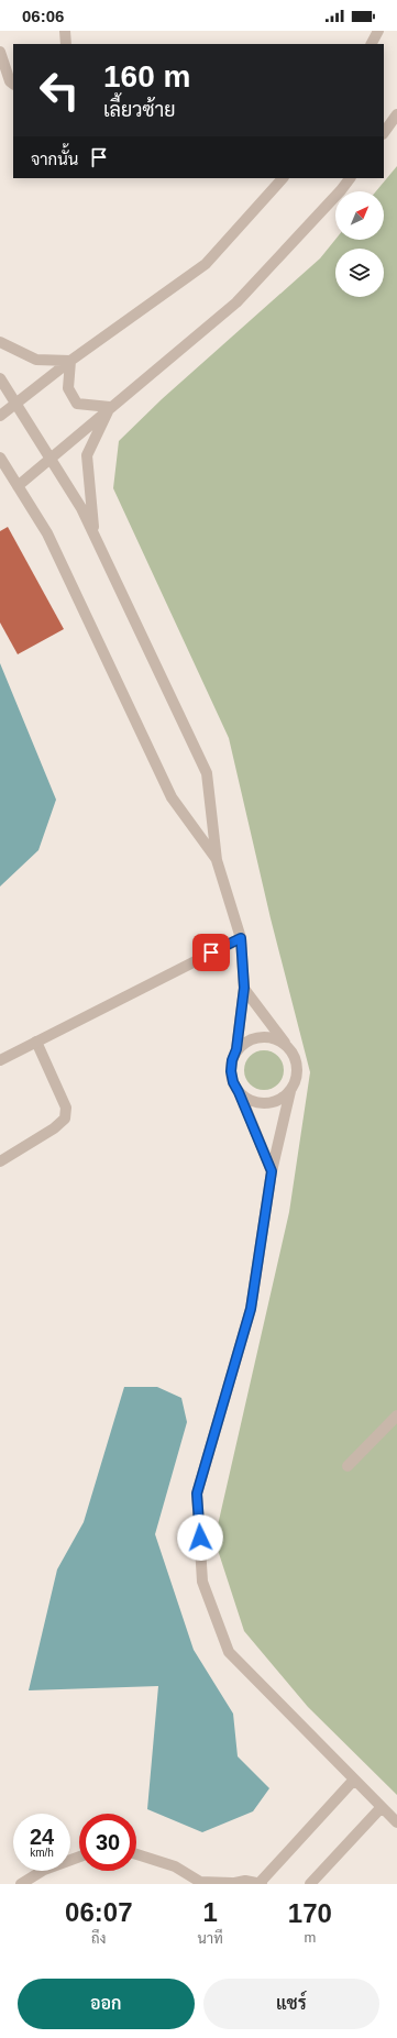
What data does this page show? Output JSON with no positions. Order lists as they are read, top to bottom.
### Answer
{
  "north": "top right",
  "page": {
    "status": "06:06",
    "turn": ["160 m", "เลี้ยวซ้าย"],
    "then": "จากนั้น",
    "speed": "24 km/h",
    "limit": "30",
    "eta": [
      "06:07",
      "ถึง",
      "1",
      "นาที",
      "170",
      "m"
    ],
    "buttons": ["ออก", "แชร์"]
  }
}
